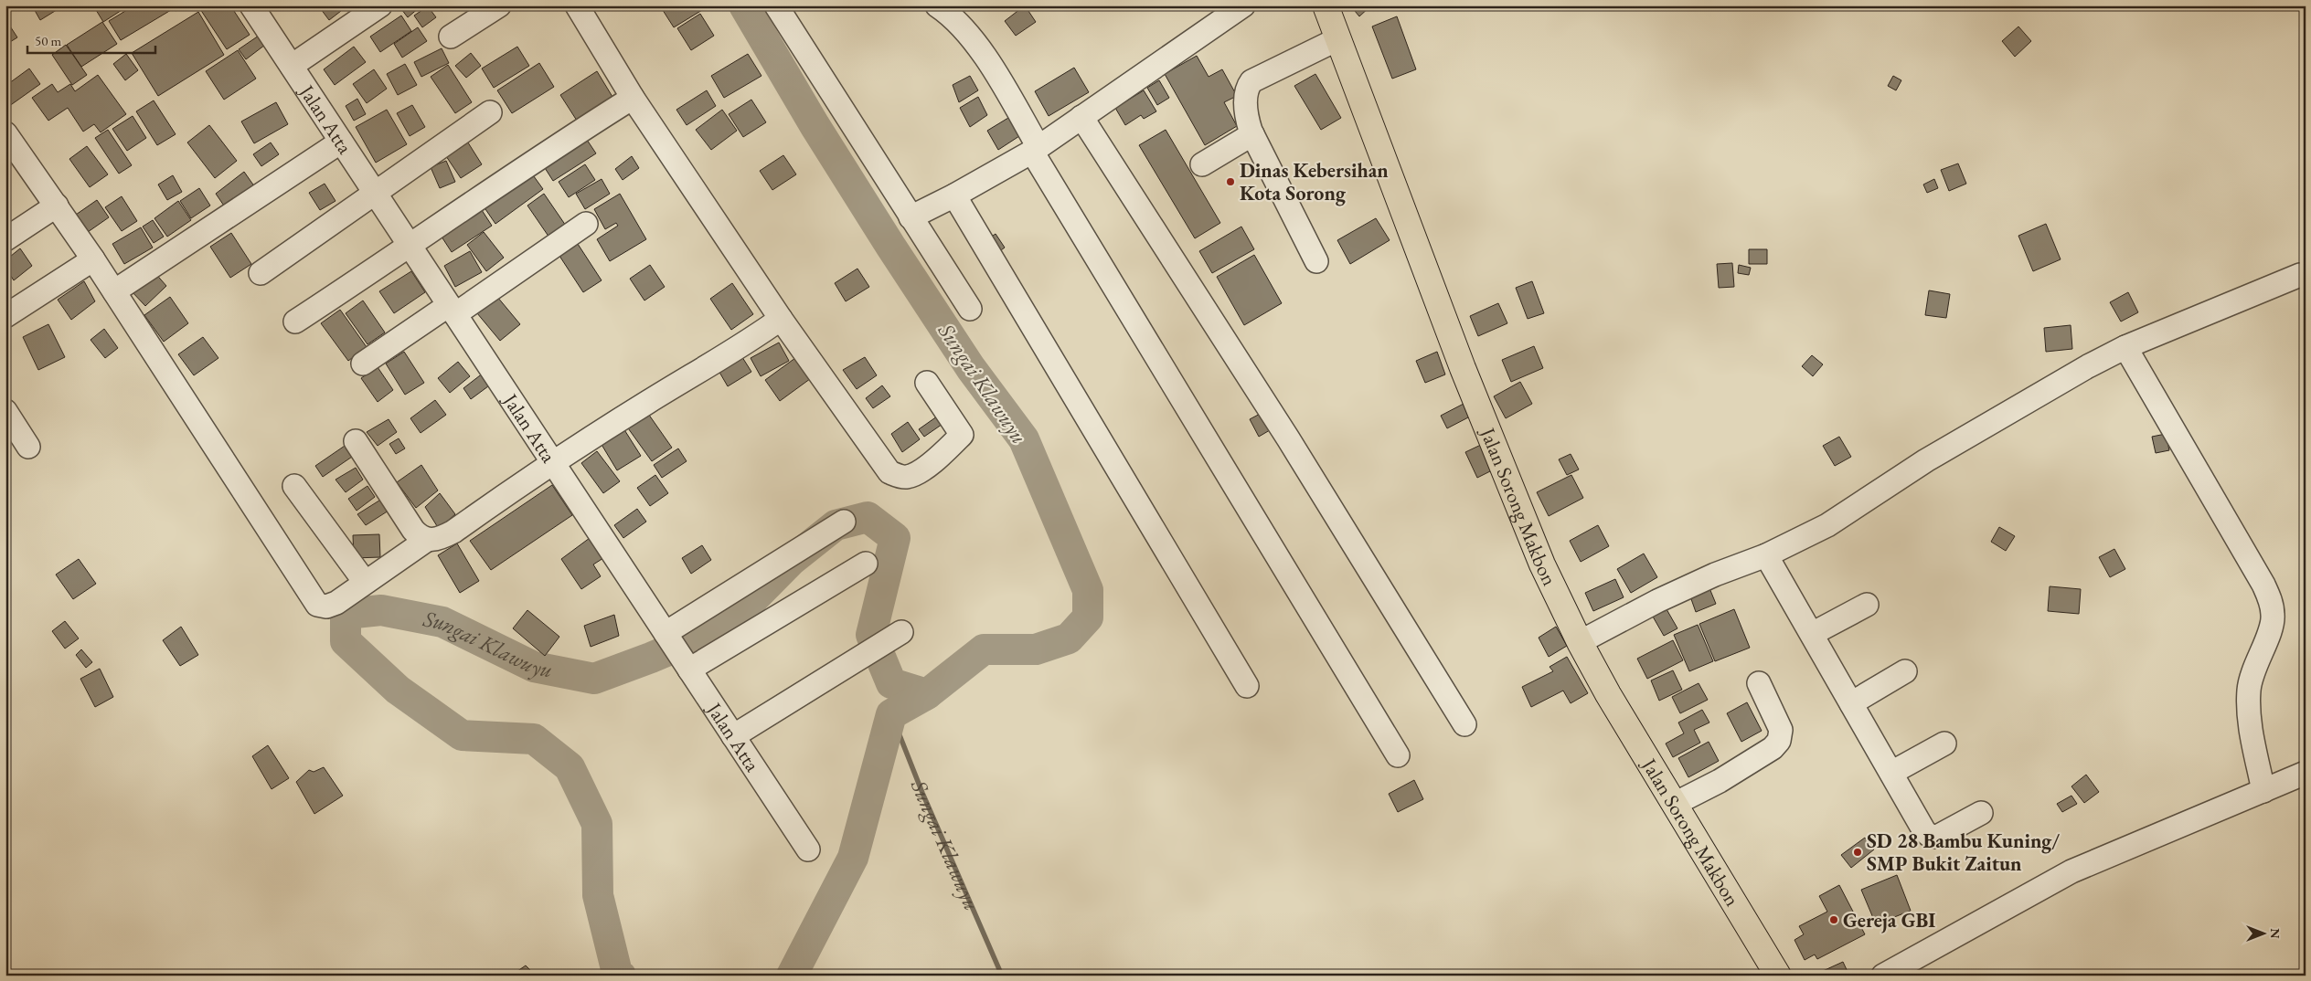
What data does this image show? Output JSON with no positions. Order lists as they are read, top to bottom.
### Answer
{
  "streets": {
    "highway": ["Jalan Sorong Makbon"],
    "street": ["Jalan Atta"]
  },
  "water": ["Sungai Klawuyu"],
  "places": ["Dinas Kebersihan Kota Sorong", "SD 28 Bambu Kuning/ SMP Bukit Zaitun", "Gereja GBI"],
  "scale_bar": "50 m",
  "north": "right"
}
